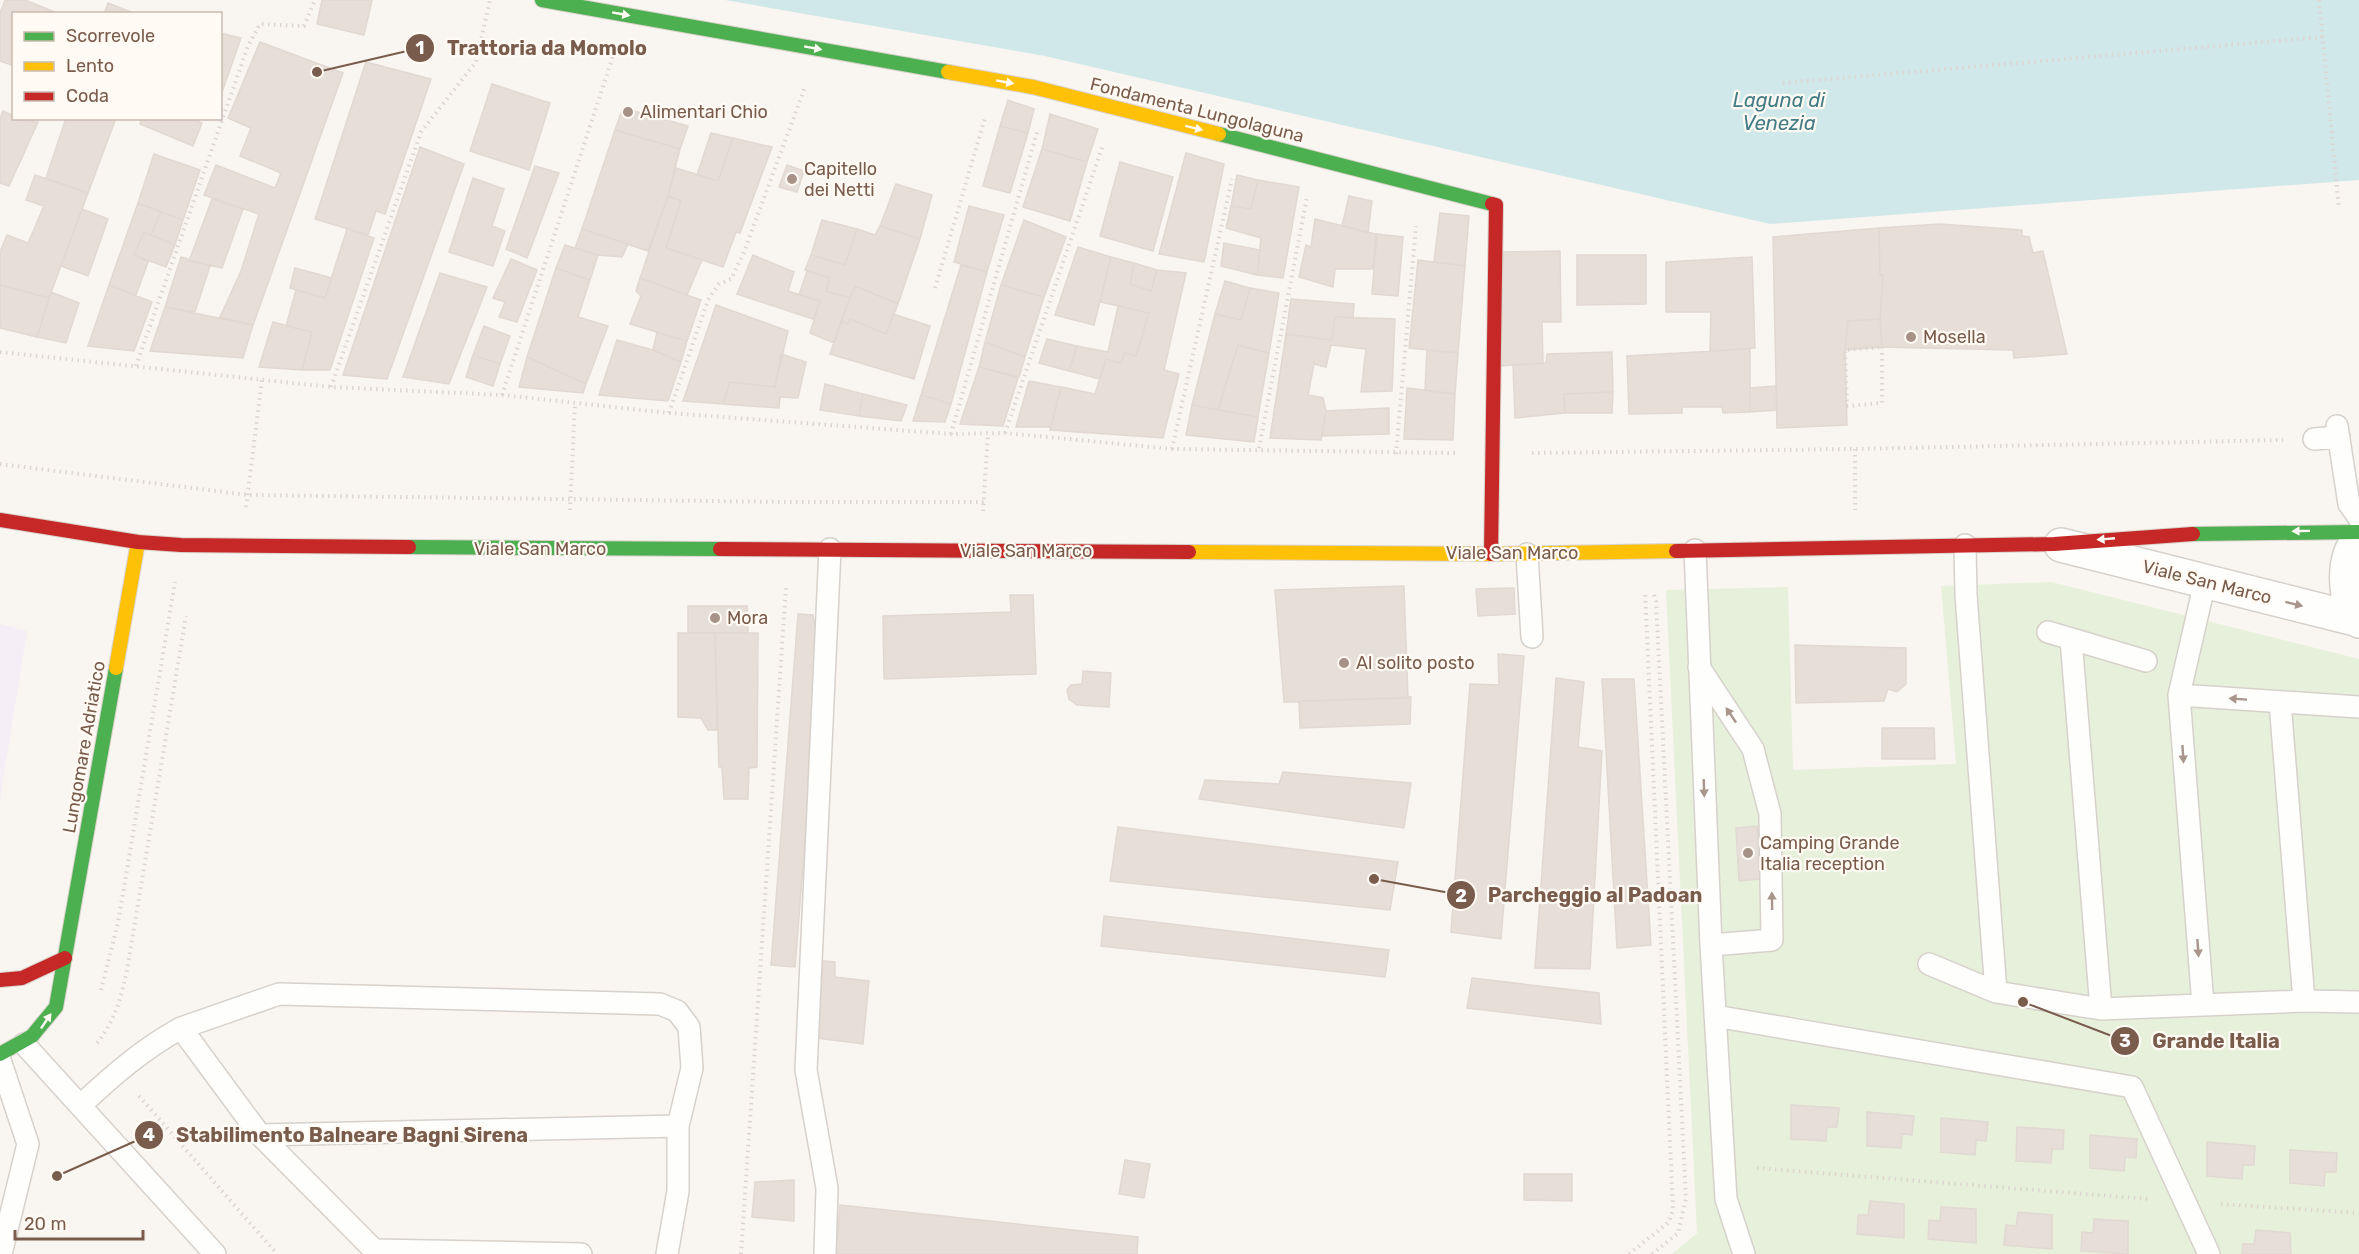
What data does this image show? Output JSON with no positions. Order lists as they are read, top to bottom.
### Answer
{
  "streets": {
    "street": ["Fondamenta Lungolaguna", "Viale San Marco", "Lungomare Adriatico"]
  },
  "crossings": [
    ["Fondamenta Lungolaguna", "Viale San Marco"],
    ["Viale San Marco", "Lungomare Adriatico"]
  ],
  "water": ["Laguna di Venezia"],
  "places": [
    "Trattoria da Momolo",
    "Alimentari Chio",
    "Capitello dei Netti",
    "Mosella",
    "Mora",
    "Al solito posto",
    "Camping Grande Italia reception",
    "Parcheggio al Padoan",
    "Grande Italia",
    "Stabilimento Balneare Bagni Sirena"
  ],
  "legend": ["Scorrevole", "Lento", "Coda"],
  "scale_bar": "20 m"
}
